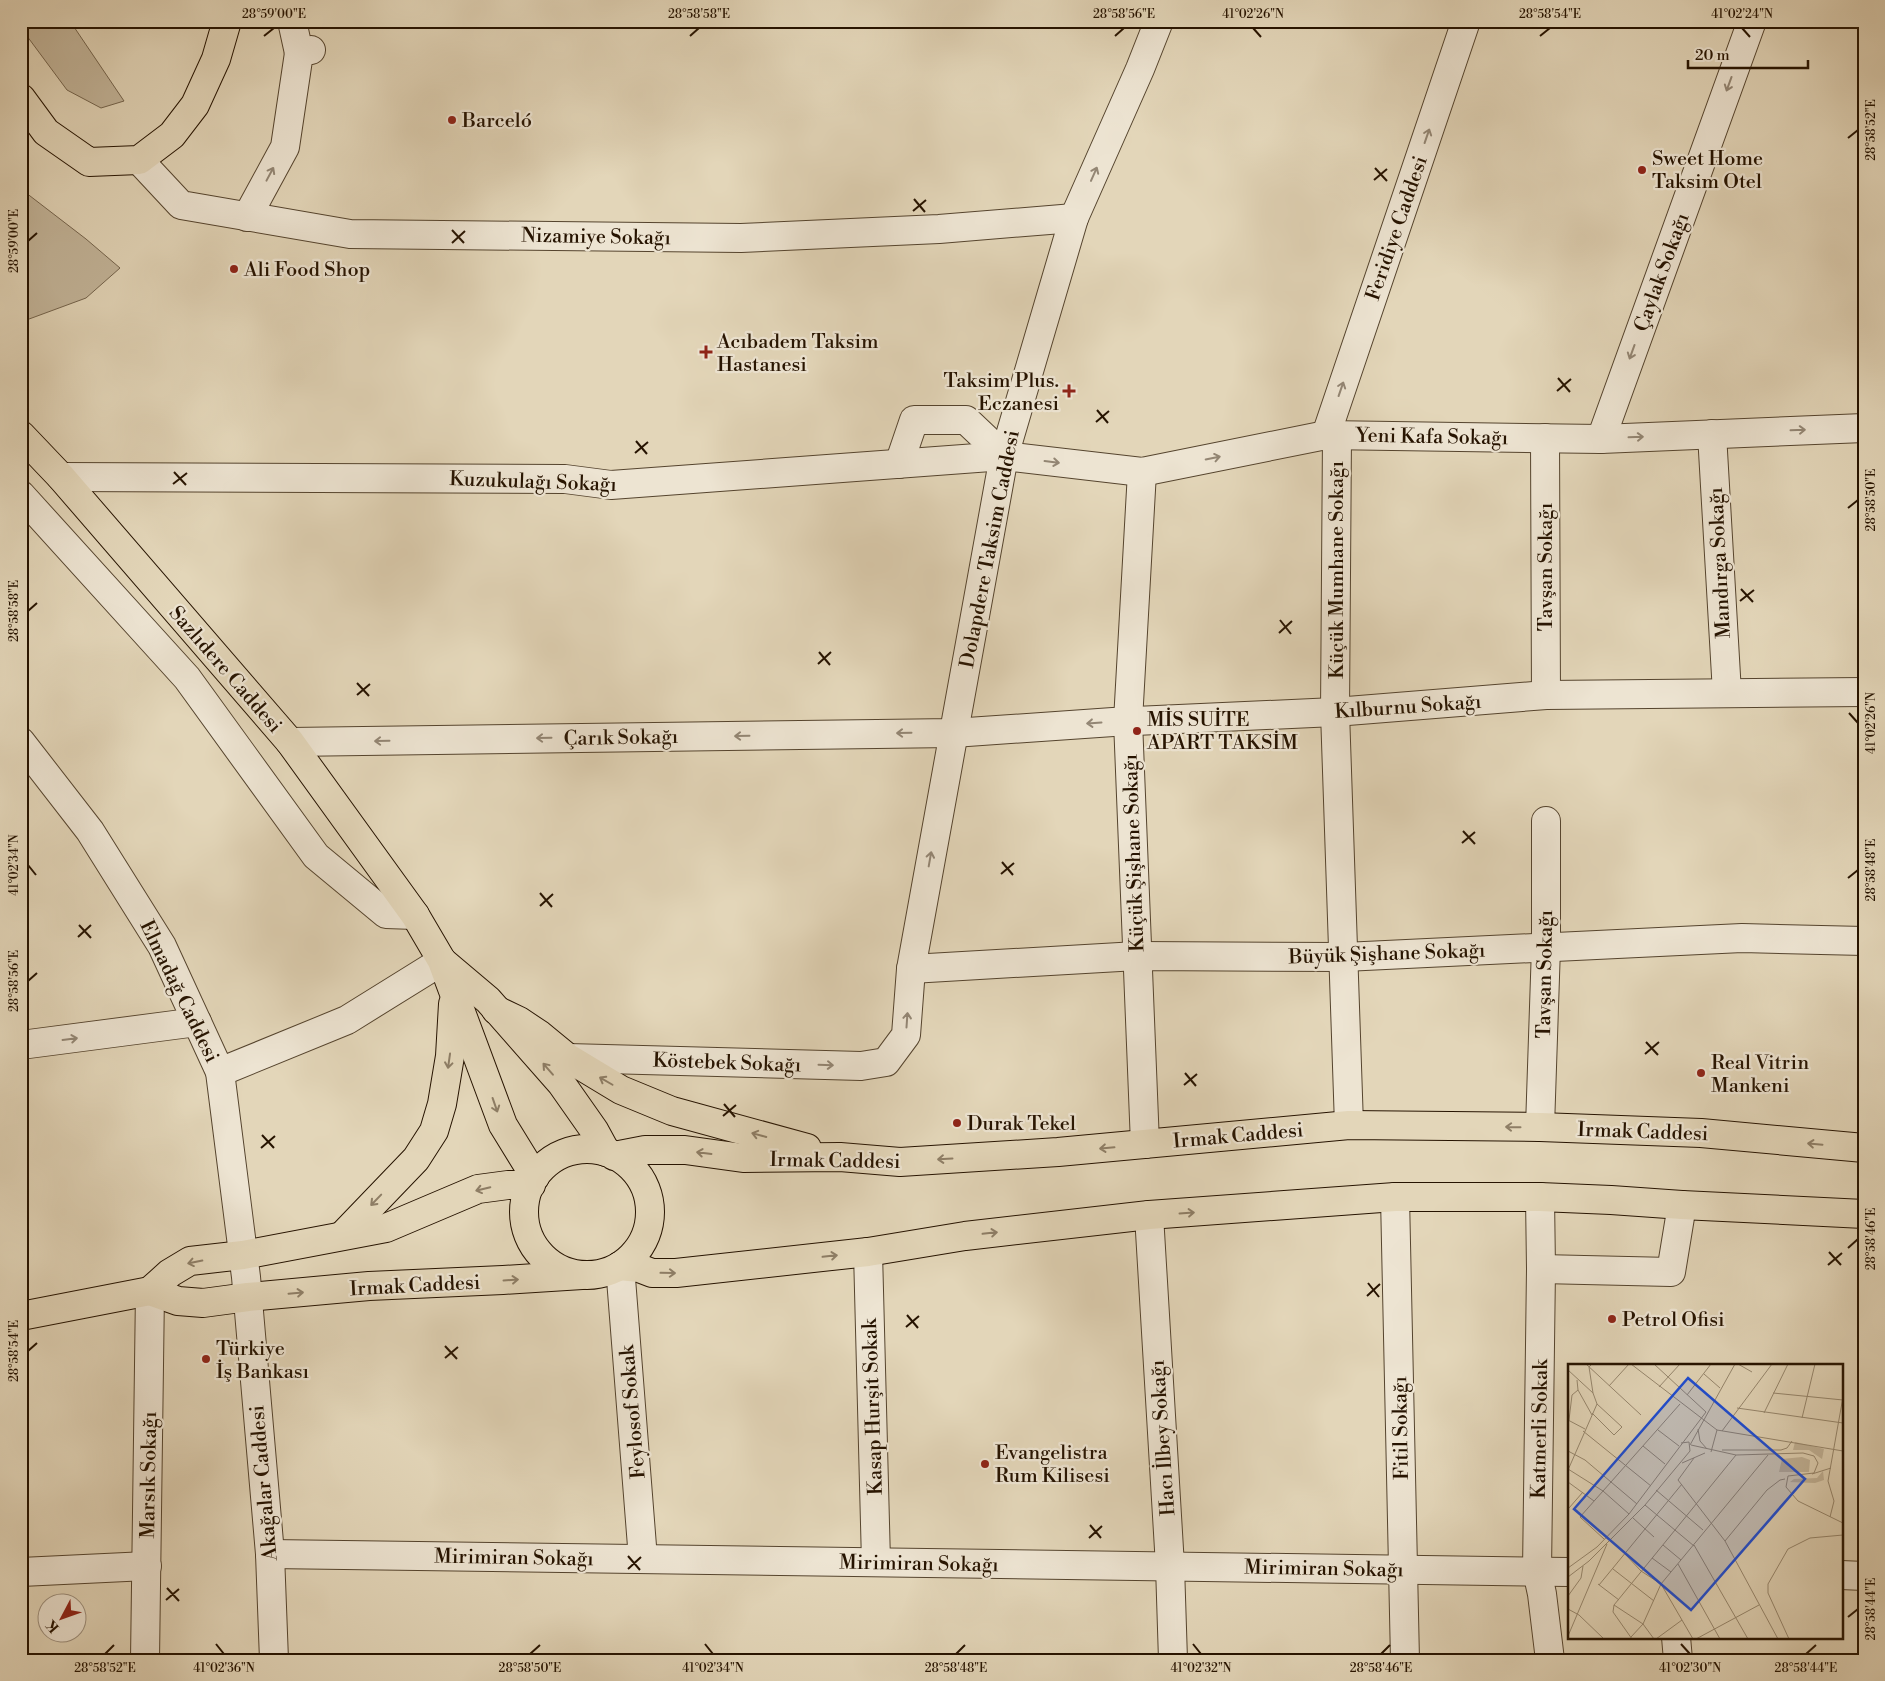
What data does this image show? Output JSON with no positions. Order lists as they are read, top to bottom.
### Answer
{
  "streets": {
    "main road": ["Sazlıdere Caddesi", "Irmak Caddesi"],
    "street": [
      "Feridiye Caddesi",
      "Nizamiye Sokağı",
      "Çaylak Sokağı",
      "Yeni Kafa Sokağı",
      "Kuzukulağı Sokağı",
      "Dolapdere Taksim Caddesi",
      "Mandırga Sokağı",
      "Tavşan Sokağı",
      "Küçük Mumhane Sokağı",
      "Kılburnu Sokağı",
      "Çarık Sokağı",
      "Küçük Şişhane Sokağı",
      "Büyük Şişhane Sokağı",
      "Elmadağ Caddesi",
      "Köstebek Sokağı",
      "Kasap Hurşit Sokak",
      "Feylosof Sokak",
      "Fitil Sokağı",
      "Katmerli Sokak",
      "Hacı İlbey Sokağı",
      "Marsık Sokağı",
      "Akağalar Caddesi",
      "Mirimiran Sokağı"
    ]
  },
  "crossings": [
    ["Feridiye Caddesi", "Yeni Kafa Sokağı"],
    ["Feridiye Caddesi", "Küçük Mumhane Sokağı"],
    ["Nizamiye Sokağı", "Dolapdere Taksim Caddesi"],
    ["Çaylak Sokağı", "Yeni Kafa Sokağı"],
    ["Yeni Kafa Sokağı", "Kuzukulağı Sokağı"],
    ["Yeni Kafa Sokağı", "Dolapdere Taksim Caddesi"],
    ["Yeni Kafa Sokağı", "Mandırga Sokağı"],
    ["Yeni Kafa Sokağı", "Tavşan Sokağı"],
    ["Yeni Kafa Sokağı", "Küçük Mumhane Sokağı"],
    ["Yeni Kafa Sokağı", "Küçük Şişhane Sokağı"],
    ["Kuzukulağı Sokağı", "Dolapdere Taksim Caddesi"],
    ["Kuzukulağı Sokağı", "Sazlıdere Caddesi"],
    ["Dolapdere Taksim Caddesi", "Kılburnu Sokağı"],
    ["Dolapdere Taksim Caddesi", "Çarık Sokağı"],
    ["Dolapdere Taksim Caddesi", "Büyük Şişhane Sokağı"],
    ["Dolapdere Taksim Caddesi", "Köstebek Sokağı"],
    ["Mandırga Sokağı", "Kılburnu Sokağı"],
    ["Tavşan Sokağı", "Kılburnu Sokağı"],
    ["Tavşan Sokağı", "Büyük Şişhane Sokağı"],
    ["Tavşan Sokağı", "Irmak Caddesi"],
    ["Küçük Mumhane Sokağı", "Kılburnu Sokağı"],
    ["Küçük Mumhane Sokağı", "Büyük Şişhane Sokağı"],
    ["Küçük Mumhane Sokağı", "Irmak Caddesi"],
    ["Sazlıdere Caddesi", "Çarık Sokağı"],
    ["Kılburnu Sokağı", "Çarık Sokağı"],
    ["Kılburnu Sokağı", "Küçük Şişhane Sokağı"],
    ["Küçük Şişhane Sokağı", "Büyük Şişhane Sokağı"],
    ["Küçük Şişhane Sokağı", "Irmak Caddesi"],
    ["Elmadağ Caddesi", "Irmak Caddesi"],
    ["Elmadağ Caddesi", "Akağalar Caddesi"],
    ["Irmak Caddesi", "Feylosof Sokak"],
    ["Irmak Caddesi", "Akağalar Caddesi"],
    ["Kasap Hurşit Sokak", "Mirimiran Sokağı"],
    ["Feylosof Sokak", "Mirimiran Sokağı"],
    ["Fitil Sokağı", "Mirimiran Sokağı"],
    ["Katmerli Sokak", "Mirimiran Sokağı"],
    ["Hacı İlbey Sokağı", "Mirimiran Sokağı"],
    ["Akağalar Caddesi", "Mirimiran Sokağı"]
  ],
  "one_way": [
    "Feridiye Caddesi",
    "Çaylak Sokağı",
    "Yeni Kafa Sokağı",
    "Dolapdere Taksim Caddesi",
    "Çarık Sokağı",
    "Köstebek Sokağı"
  ],
  "places": {
    "other": [
      "Barceló",
      "Sweet Home Taksim Otel",
      "Ali Food Shop",
      "MİS SUİTE APART TAKSİM",
      "Real Vitrin Mankeni",
      "Durak Tekel",
      "Petrol Ofisi",
      "Türkiye İş Bankası",
      "Evangelistra Rum Kilisesi"
    ],
    "health": ["Acıbadem Taksim Hastanesi", "Taksim Plus. Eczanesi"]
  },
  "scale_bar": "20 m",
  "north": "bottom left",
  "coordinates": [
    "28°59'00\"E",
    "28°58'58\"E",
    "28°58'56\"E",
    "41°02'26\"N",
    "28°58'54\"E",
    "41°02'24\"N",
    "28°58'52\"E",
    "28°58'50\"E",
    "41°02'34\"N",
    "28°58'48\"E",
    "28°58'46\"E",
    "28°58'44\"E",
    "41°02'36\"N",
    "41°02'32\"N",
    "41°02'30\"N"
  ]
}
